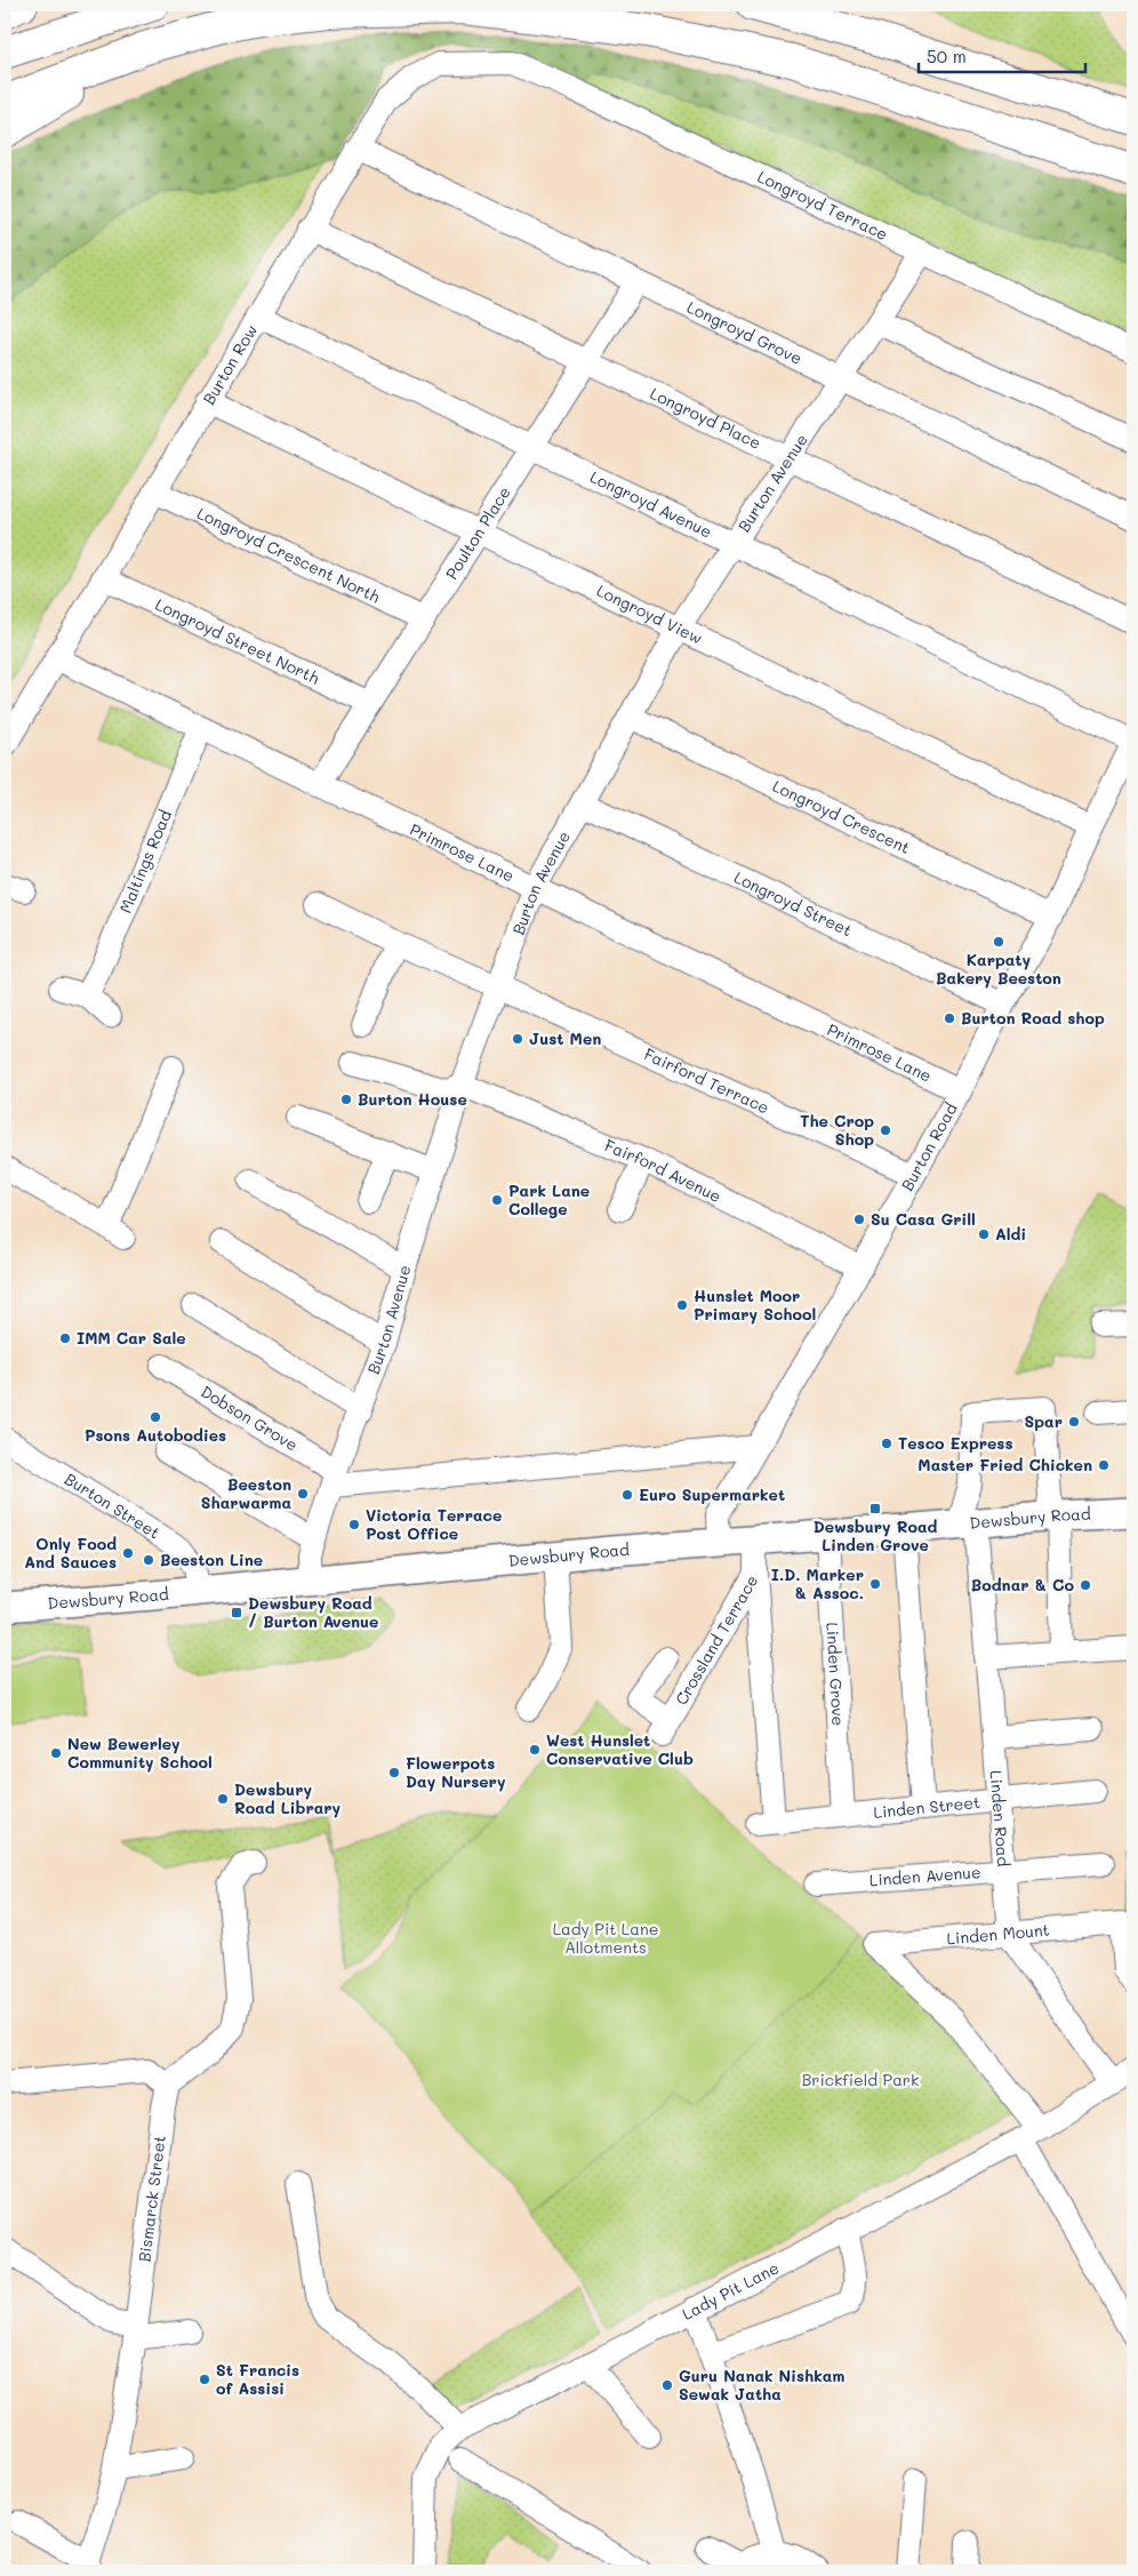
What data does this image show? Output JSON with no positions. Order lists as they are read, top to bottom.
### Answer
{
  "streets": {
    "main road": ["Dewsbury Road"],
    "street": [
      "Longroyd Terrace",
      "Longroyd Grove",
      "Burton Row",
      "Longroyd Place",
      "Burton Avenue",
      "Longroyd Avenue",
      "Poulton Place",
      "Longroyd Crescent North",
      "Longroyd View",
      "Longroyd Street North",
      "Longroyd Crescent",
      "Primrose Lane",
      "Maltings Road",
      "Longroyd Street",
      "Fairford Terrace",
      "Burton Road",
      "Fairford Avenue",
      "Dobson Grove",
      "Burton Street",
      "Crossland Terrace",
      "Linden Grove",
      "Linden Street",
      "Linden Road",
      "Linden Avenue",
      "Linden Mount",
      "Bismarck Street",
      "Lady Pit Lane"
    ]
  },
  "crossings": [
    ["Longroyd Terrace", "Burton Row"],
    ["Longroyd Terrace", "Burton Avenue"],
    ["Longroyd Grove", "Burton Row"],
    ["Longroyd Grove", "Burton Avenue"],
    ["Longroyd Grove", "Poulton Place"],
    ["Burton Row", "Longroyd Place"],
    ["Burton Row", "Longroyd Avenue"],
    ["Burton Row", "Longroyd Crescent North"],
    ["Burton Row", "Longroyd View"],
    ["Burton Row", "Longroyd Street North"],
    ["Burton Row", "Primrose Lane"],
    ["Longroyd Place", "Burton Avenue"],
    ["Longroyd Place", "Poulton Place"],
    ["Burton Avenue", "Longroyd Avenue"],
    ["Burton Avenue", "Longroyd View"],
    ["Burton Avenue", "Longroyd Crescent"],
    ["Burton Avenue", "Primrose Lane"],
    ["Burton Avenue", "Longroyd Street"],
    ["Burton Avenue", "Fairford Terrace"],
    ["Burton Avenue", "Fairford Avenue"],
    ["Burton Avenue", "Dobson Grove"],
    ["Burton Avenue", "Dewsbury Road"],
    ["Longroyd Avenue", "Poulton Place"],
    ["Longroyd Avenue", "Burton Road"],
    ["Poulton Place", "Longroyd Crescent North"],
    ["Poulton Place", "Longroyd View"],
    ["Poulton Place", "Longroyd Street North"],
    ["Poulton Place", "Primrose Lane"],
    ["Longroyd View", "Burton Road"],
    ["Longroyd Crescent", "Burton Road"],
    ["Primrose Lane", "Maltings Road"],
    ["Primrose Lane", "Burton Road"],
    ["Longroyd Street", "Burton Road"],
    ["Fairford Terrace", "Burton Road"],
    ["Burton Road", "Fairford Avenue"],
    ["Burton Road", "Dewsbury Road"],
    ["Burton Street", "Dewsbury Road"],
    ["Dewsbury Road", "Crossland Terrace"],
    ["Dewsbury Road", "Linden Grove"],
    ["Dewsbury Road", "Linden Road"],
    ["Crossland Terrace", "Linden Street"],
    ["Linden Grove", "Linden Street"],
    ["Linden Street", "Linden Road"],
    ["Linden Road", "Linden Avenue"],
    ["Linden Road", "Linden Mount"],
    ["Linden Road", "Lady Pit Lane"],
    ["Linden Mount", "Lady Pit Lane"]
  ],
  "parks": ["Lady Pit Lane Allotments", "Brickfield Park"],
  "places": {
    "other": [
      "Karpaty Bakery Beeston",
      "Burton Road shop",
      "Just Men",
      "Burton House",
      "The Crop Shop",
      "Park Lane College",
      "Su Casa Grill",
      "Aldi",
      "Hunslet Moor Primary School",
      "IMM Car Sale",
      "Psons Autobodies",
      "Spar",
      "Tesco Express",
      "Master Fried Chicken",
      "Beeston Sharwarma",
      "Euro Supermarket",
      "Victoria Terrace Post Office",
      "Only Food And Sauces",
      "Beeston Line",
      "I.D. Marker & Assoc.",
      "Bodnar & Co",
      "West Hunslet Conservative Club",
      "New Bewerley Community School",
      "Flowerpots Day Nursery",
      "Dewsbury Road Library",
      "St Francis of Assisi",
      "Guru Nanak Nishkam Sewak Jatha"
    ],
    "transit": ["Dewsbury Road Linden Grove", "Dewsbury Road / Burton Avenue"]
  },
  "scale_bar": "50 m"
}
